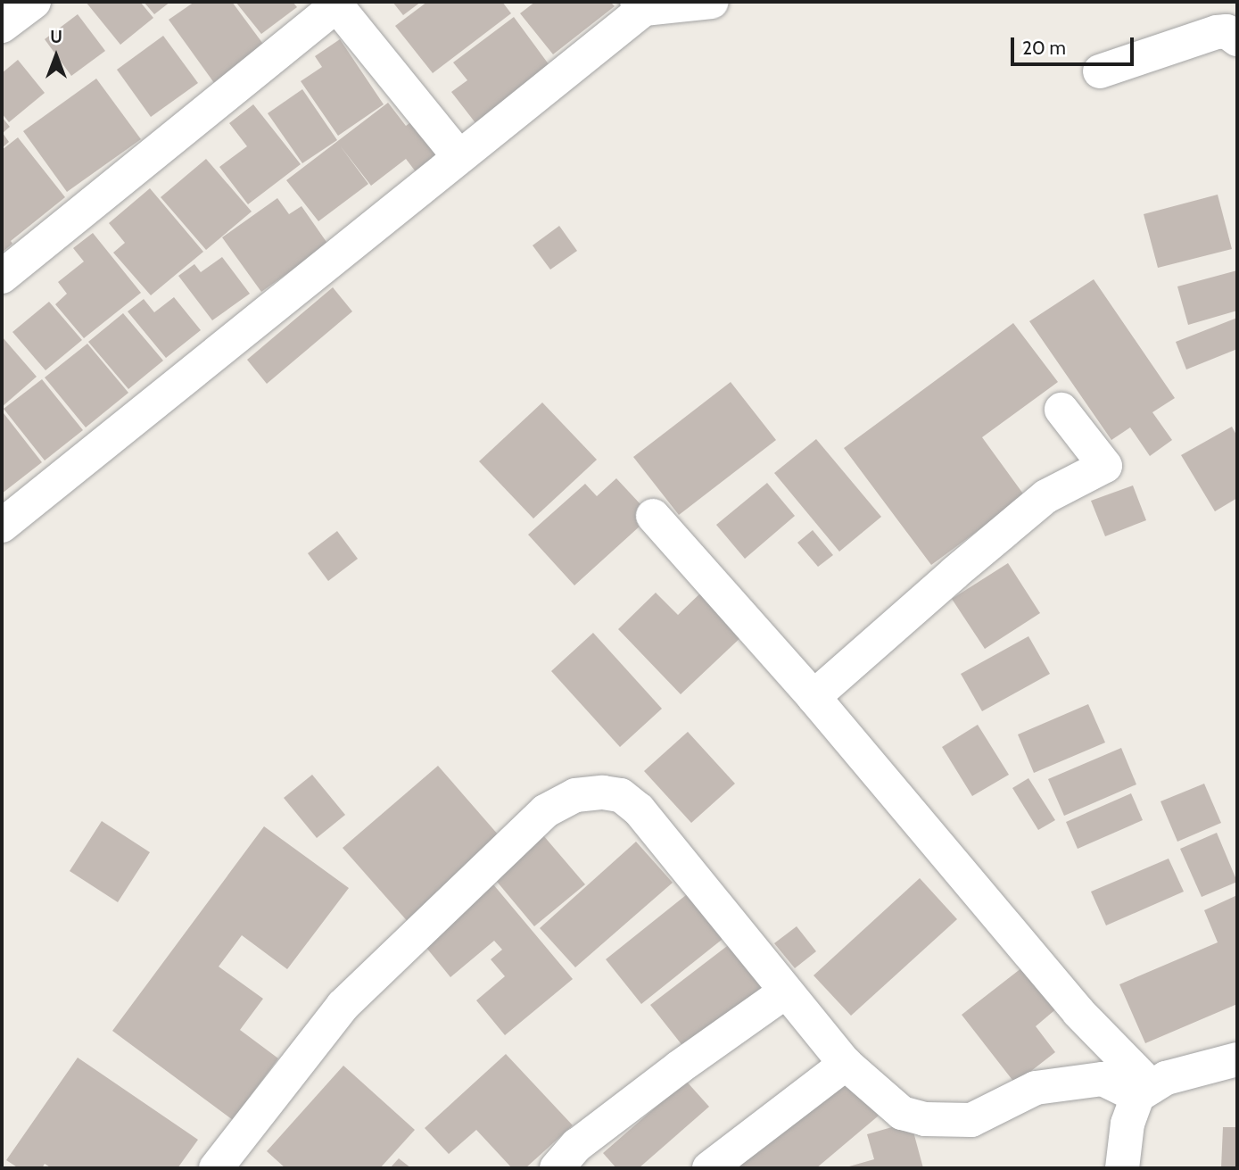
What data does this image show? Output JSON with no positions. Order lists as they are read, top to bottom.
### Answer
{
  "scale_bar": "20 m",
  "north": "top"
}
